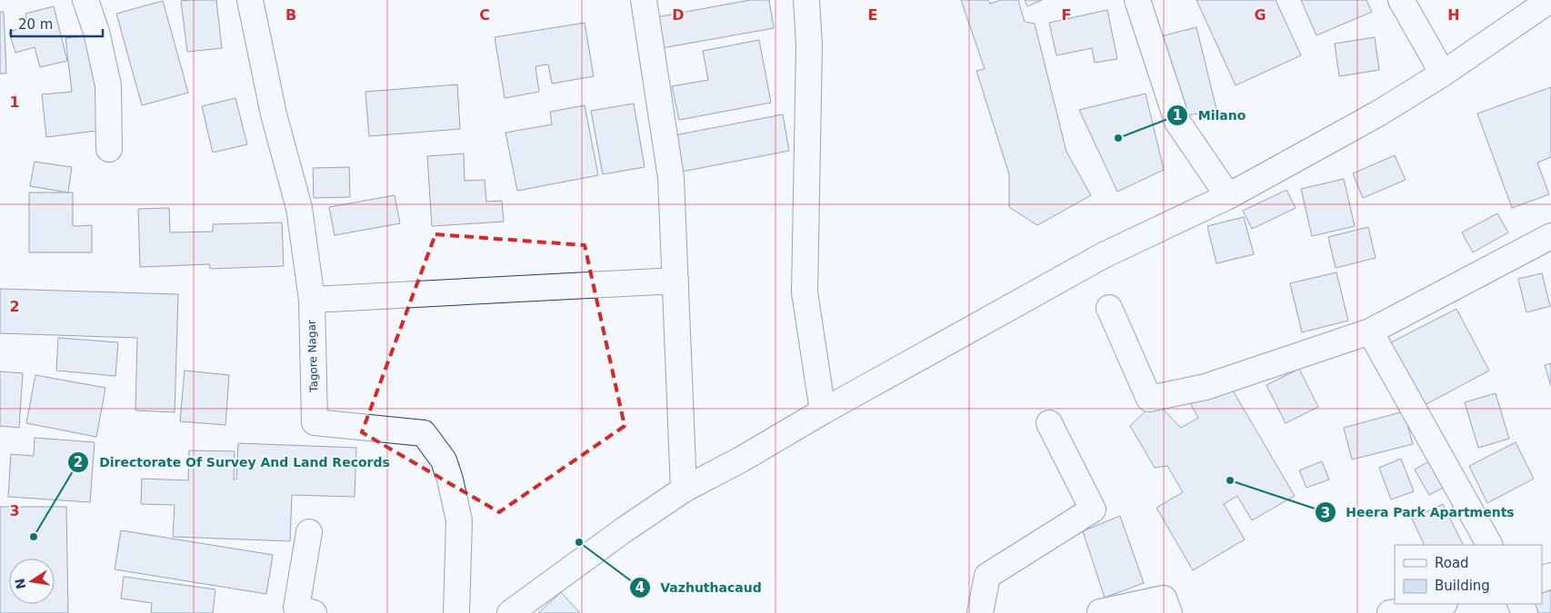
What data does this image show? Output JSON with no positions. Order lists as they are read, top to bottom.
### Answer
{
  "streets": {
    "street": ["Tagore Nagar"]
  },
  "places": [
    "Milano",
    "Heera Park Apartments",
    "Directorate Of Survey And Land Records",
    "Vazhuthacaud"
  ],
  "legend": ["Road", "Building"],
  "scale_bar": "20 m",
  "north": "left",
  "grid": {
    "columns": [
      "B",
      "C",
      "D",
      "E",
      "F",
      "G",
      "H"
    ],
    "rows": ["1", "2", "3"]
  }
}
